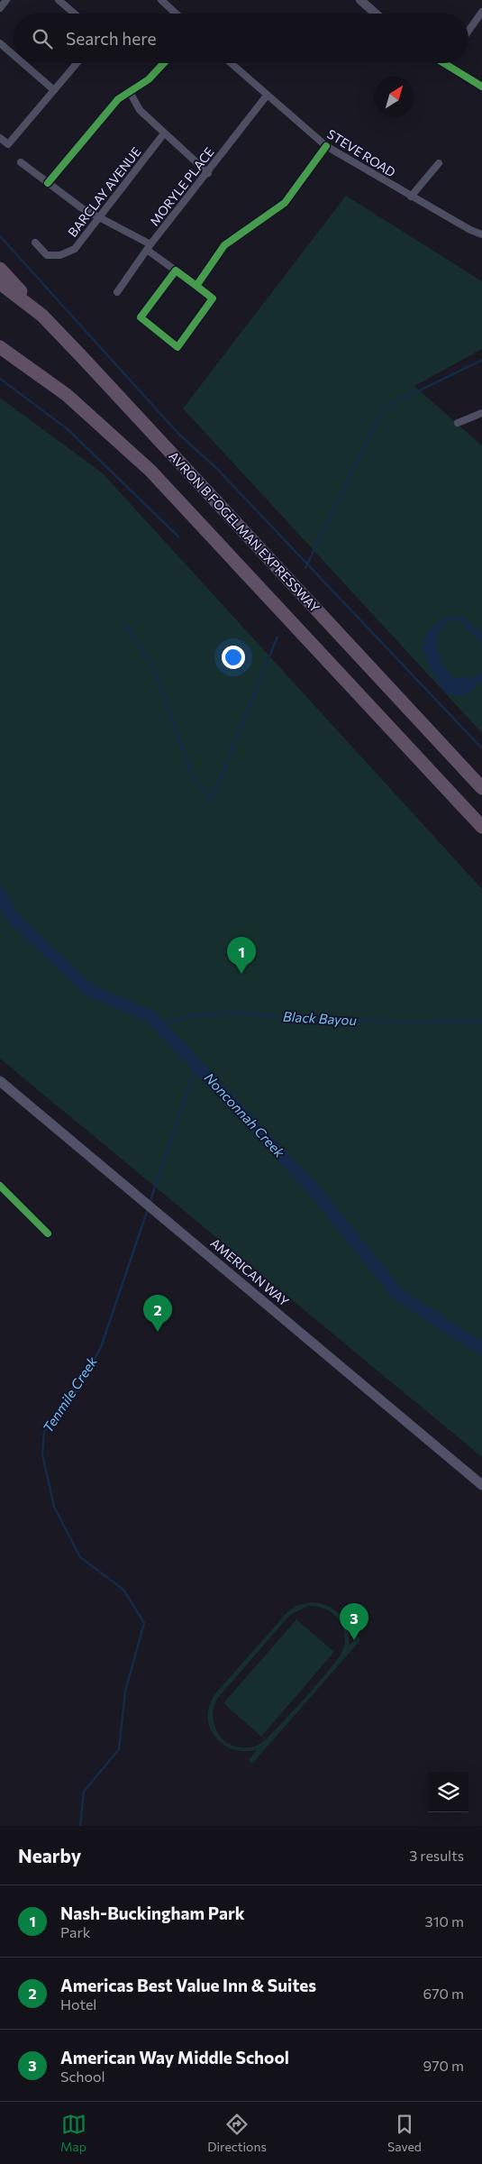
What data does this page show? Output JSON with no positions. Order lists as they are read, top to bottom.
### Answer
{
  "streets": {
    "highway": ["AVRON B FOGELMAN EXPRESSWAY"],
    "main road": ["AMERICAN WAY"],
    "street": ["STEVE ROAD", "MORYLE PLACE", "BARCLAY AVENUE"]
  },
  "crossings": [
    ["STEVE ROAD", "MORYLE PLACE"]
  ],
  "water": ["Black Bayou", "Nonconnah Creek", "Tenmile Creek"],
  "north": "top right",
  "page": {
    "search": "Search here",
    "pins": ["1", "2", "3"],
    "heading": ["Nearby", "3 results"],
    "list": [
      {
        "mark": "1",
        "name": "Nash-Buckingham Park",
        "note": "Park",
        "value": "310 m"
      },
      {
        "mark": "2",
        "name": "Americas Best Value Inn & Suites",
        "note": "Hotel",
        "value": "670 m"
      },
      {
        "mark": "3",
        "name": "American Way Middle School",
        "note": "School",
        "value": "970 m"
      }
    ],
    "nav": ["Map", "Directions", "Saved"]
  }
}
